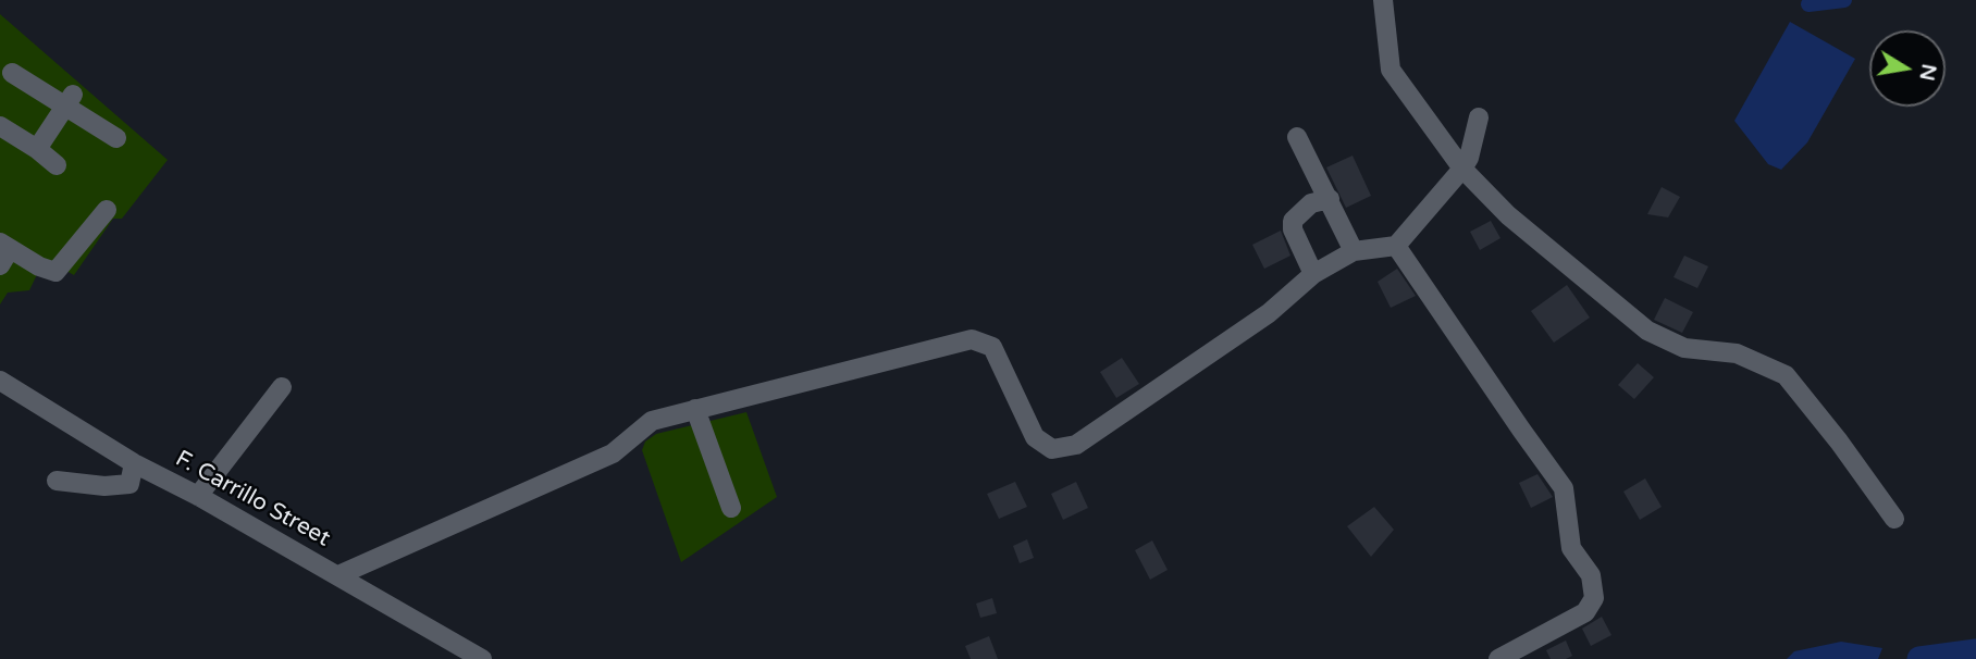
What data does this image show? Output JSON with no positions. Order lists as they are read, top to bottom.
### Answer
{
  "streets": {
    "street": ["F. Carrillo Street"]
  },
  "north": "right"
}
